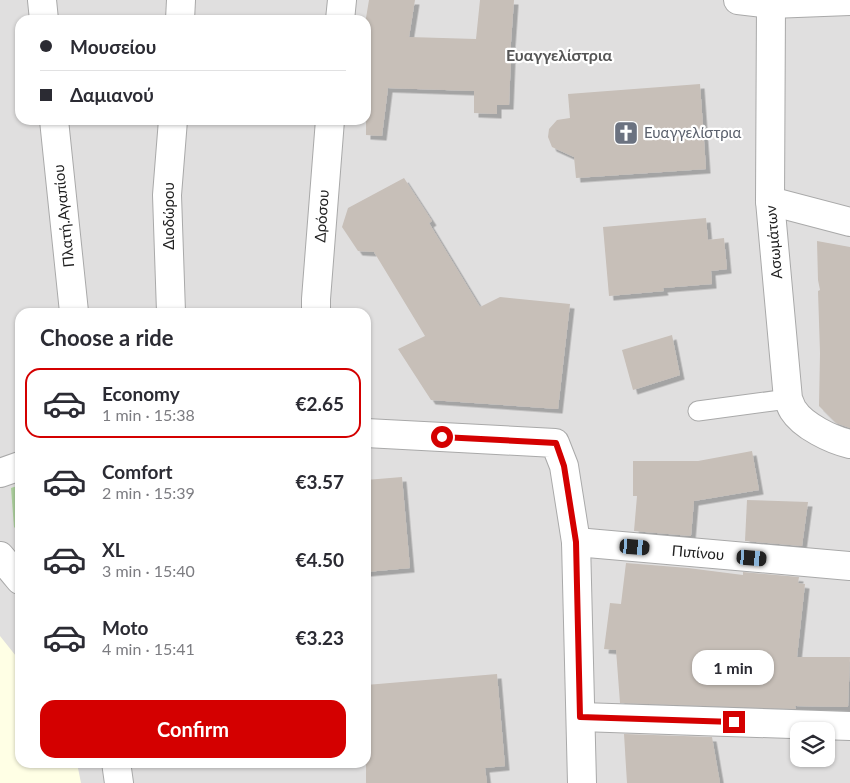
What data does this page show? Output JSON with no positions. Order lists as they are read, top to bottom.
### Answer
{
  "streets": {
    "street": [
      "Πλατή.Αγαπίου",
      "Διοδώρου",
      "Δρόσου",
      "Ασωμάτων",
      "Πιπίνου"
    ]
  },
  "districts": ["Ευαγγελίστρια"],
  "places": {
    "church": ["Ευαγγελίστρια"]
  },
  "page": {
    "banner": ["Μουσείου", "Δαμιανού"],
    "heading": "Choose a ride",
    "list": [
      {
        "name": "Economy",
        "note": "1 min · 15:38",
        "value": "€2.65"
      },
      {
        "name": "Comfort",
        "note": "2 min · 15:39",
        "value": "€3.57"
      },
      {
        "name": "XL",
        "note": "3 min · 15:40",
        "value": "€4.50"
      },
      {
        "name": "Moto",
        "note": "4 min · 15:41",
        "value": "€3.23"
      }
    ],
    "bubble": "1 min",
    "buttons": "Confirm"
  }
}
